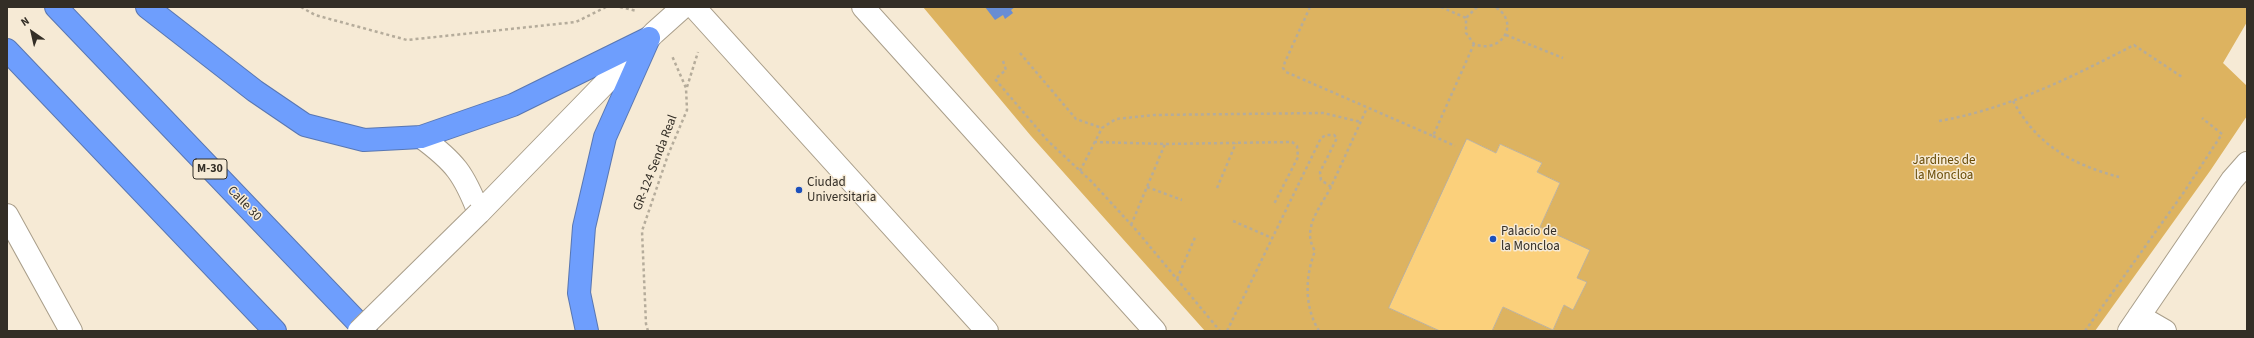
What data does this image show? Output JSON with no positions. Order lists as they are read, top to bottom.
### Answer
{
  "streets": {
    "highway": ["M-30", "Calle 30"],
    "path": ["GR-124 Senda Real"]
  },
  "parks": ["Jardines de la Moncloa"],
  "places": ["Ciudad Universitaria", "Palacio de la Moncloa"],
  "north": "top left"
}
